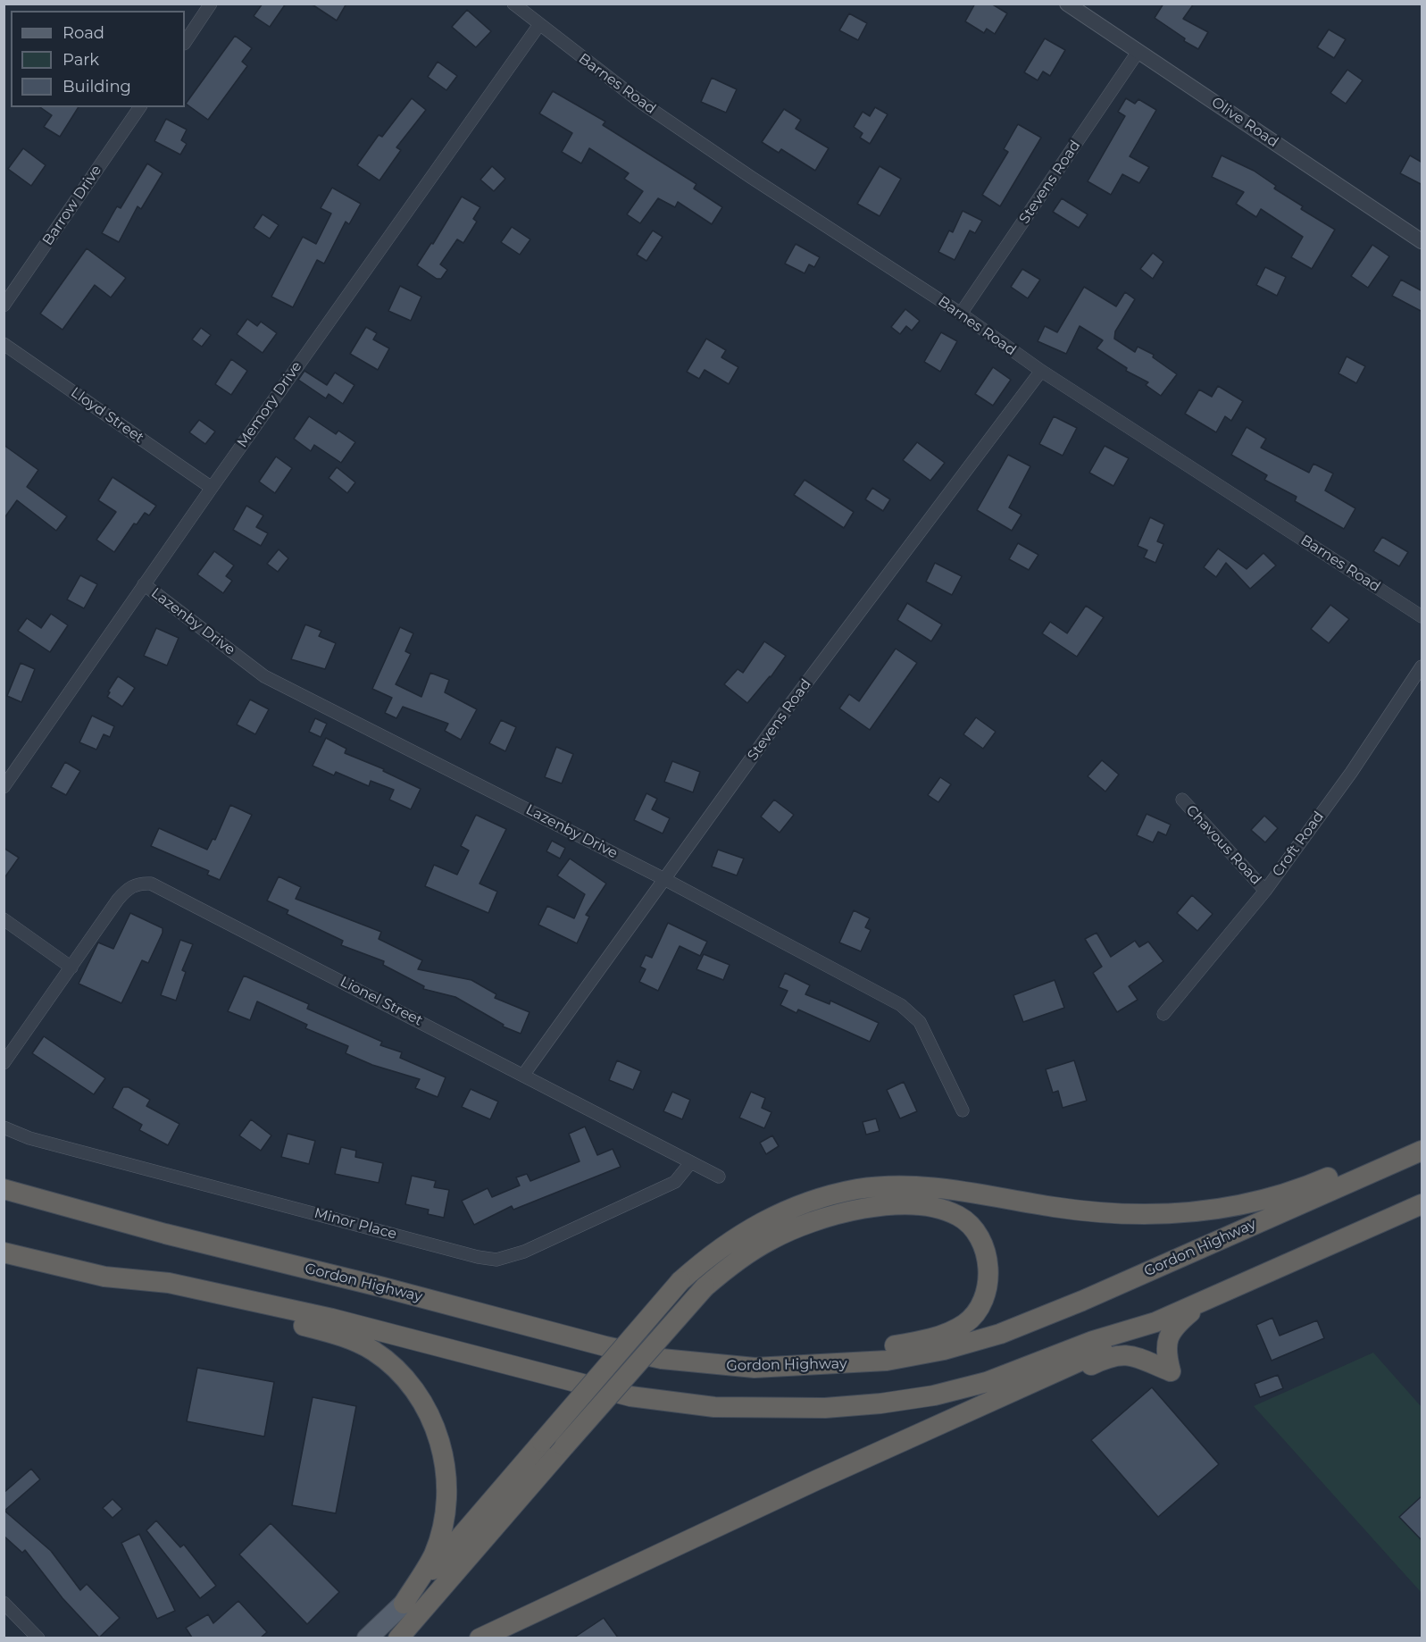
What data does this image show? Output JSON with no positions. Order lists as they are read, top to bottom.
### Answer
{
  "streets": {
    "highway": ["Gordon Highway"],
    "street": [
      "Barnes Road",
      "Olive Road",
      "Stevens Road",
      "Barrow Drive",
      "Memory Drive",
      "Lloyd Street",
      "Lazenby Drive",
      "Croft Road",
      "Chavous Road",
      "Lionel Street",
      "Minor Place"
    ]
  },
  "crossings": [
    ["Barnes Road", "Stevens Road"],
    ["Barnes Road", "Memory Drive"],
    ["Olive Road", "Stevens Road"],
    ["Stevens Road", "Lazenby Drive"],
    ["Stevens Road", "Lionel Street"],
    ["Memory Drive", "Lloyd Street"],
    ["Memory Drive", "Lazenby Drive"],
    ["Croft Road", "Chavous Road"],
    ["Lionel Street", "Minor Place"]
  ],
  "legend": ["Road", "Park", "Building"]
}
